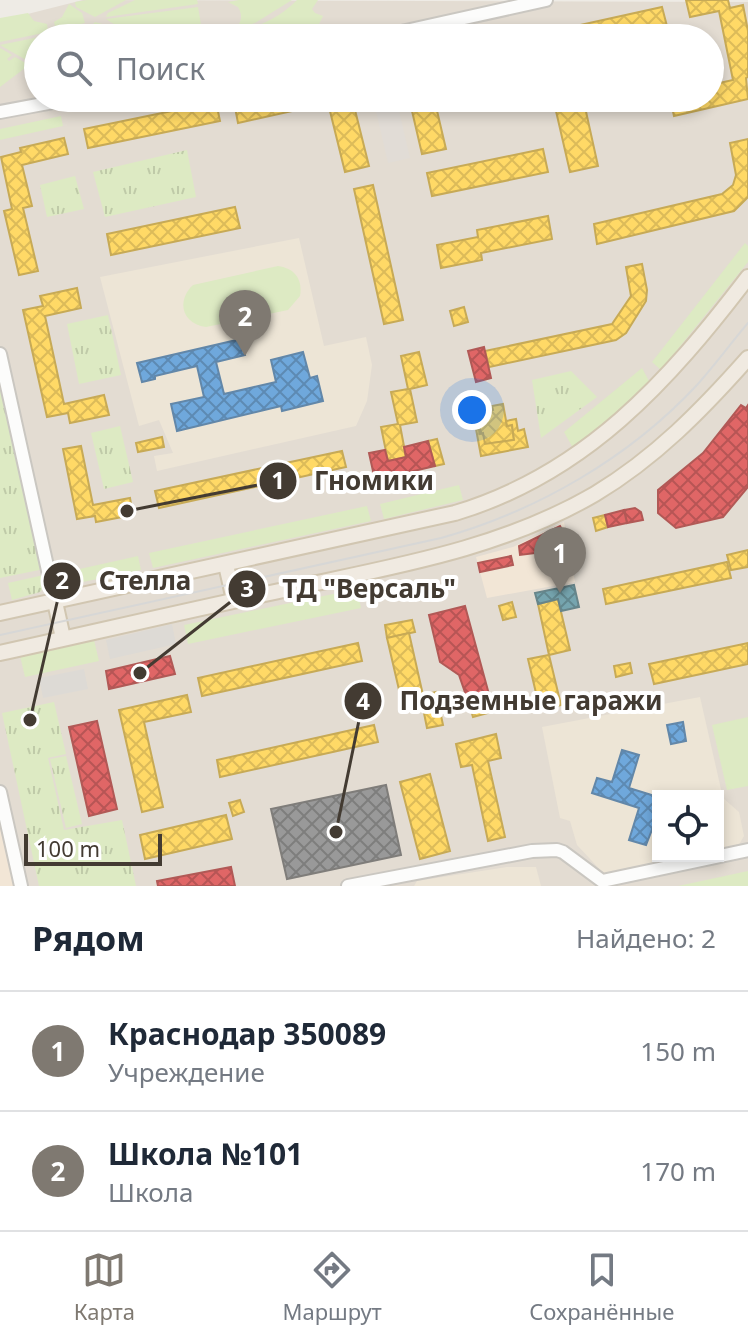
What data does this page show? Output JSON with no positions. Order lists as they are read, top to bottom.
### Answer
{
  "places": [
    "Гномики",
    "ТД \"Версаль\"",
    "Стелла",
    "Подземные гаражи"
  ],
  "scale_bar": "100 m",
  "page": {
    "search": "Поиск",
    "pins": ["2", "1"],
    "scale": "100 m",
    "heading": ["Рядом", "Найдено: 2"],
    "list": [
      {
        "mark": "1",
        "name": "Краснодар 350089",
        "note": "Учреждение",
        "value": "150 m"
      },
      {
        "mark": "2",
        "name": "Школа №101",
        "note": "Школа",
        "value": "170 m"
      }
    ],
    "nav": ["Карта", "Маршрут", "Сохранённые"]
  }
}
